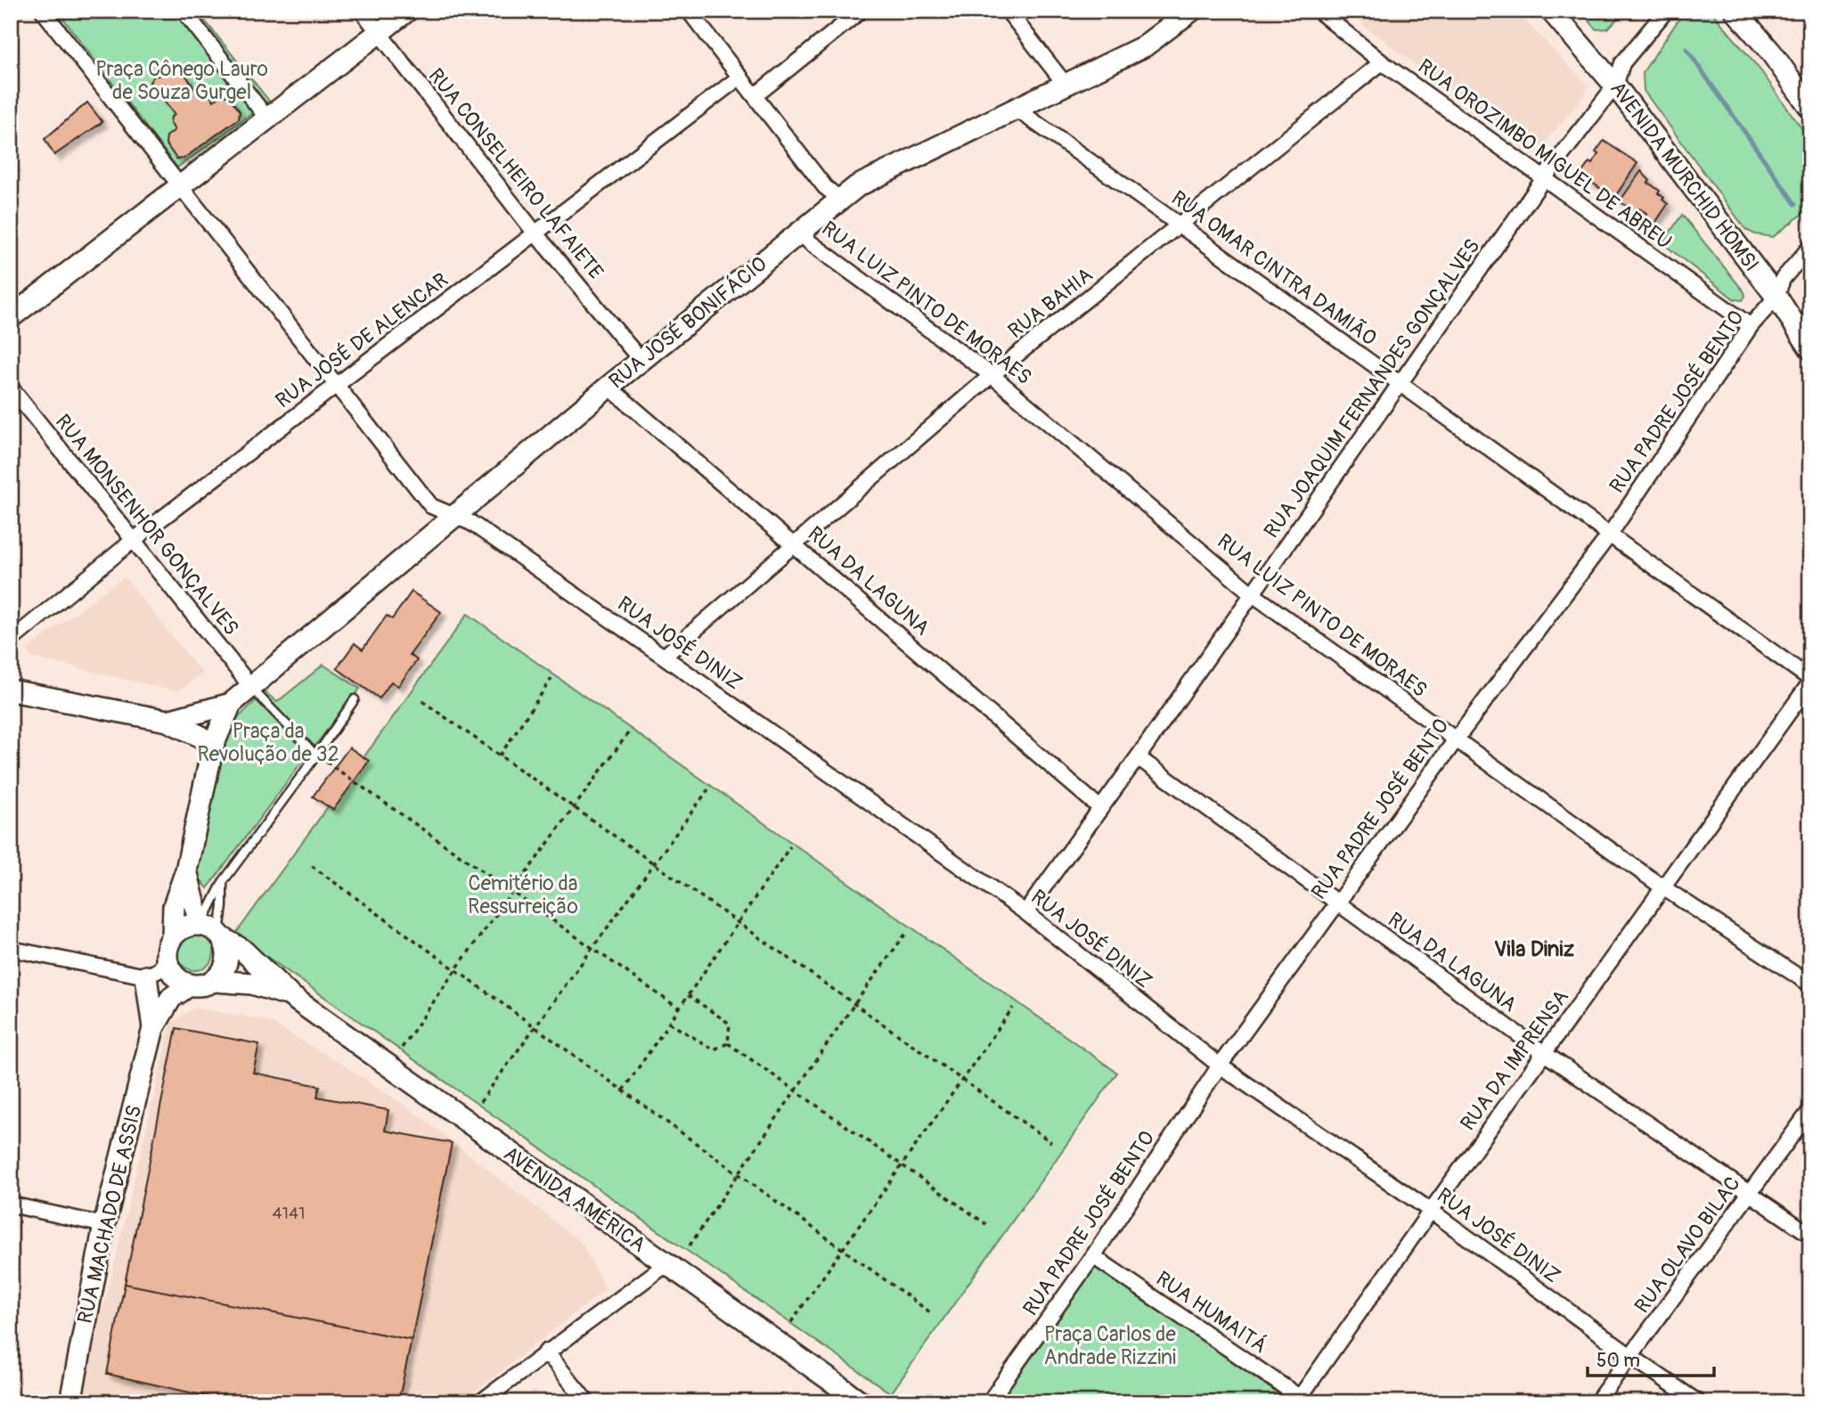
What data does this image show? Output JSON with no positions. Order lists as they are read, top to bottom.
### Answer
{
  "streets": {
    "street": [
      "RUA OROZIMBO MIGUEL DE ABREU",
      "RUA CONSELHEIRO LAFAIETE",
      "AVENIDA MURCHID HOMSI",
      "RUA OMAR CINTRA DAMIÃO",
      "RUA LUIZ PINTO DE MORAES",
      "RUA BAHIA",
      "RUA JOSÉ BONIFÁCIO",
      "RUA JOSÉ DE ALENCAR",
      "RUA JOAQUIM FERNANDES GONÇALVES",
      "RUA PADRE JOSÉ BENTO",
      "RUA MONSENHOR GONÇALVES",
      "RUA DA LAGUNA",
      "RUA JOSÉ DINIZ",
      "RUA DA IMPRENSA",
      "AVENIDA AMÉRICA",
      "RUA MACHADO DE ASSIS",
      "RUA OLAVO BILAC",
      "RUA HUMAITÁ"
    ]
  },
  "crossings": [
    ["RUA OROZIMBO MIGUEL DE ABREU", "RUA BAHIA"],
    ["RUA OROZIMBO MIGUEL DE ABREU", "RUA JOAQUIM FERNANDES GONÇALVES"],
    ["RUA OROZIMBO MIGUEL DE ABREU", "RUA PADRE JOSÉ BENTO"],
    ["RUA CONSELHEIRO LAFAIETE", "RUA JOSÉ BONIFÁCIO"],
    ["RUA CONSELHEIRO LAFAIETE", "RUA JOSÉ DE ALENCAR"],
    ["AVENIDA MURCHID HOMSI", "RUA JOAQUIM FERNANDES GONÇALVES"],
    ["AVENIDA MURCHID HOMSI", "RUA PADRE JOSÉ BENTO"],
    ["RUA OMAR CINTRA DAMIÃO", "RUA BAHIA"],
    ["RUA OMAR CINTRA DAMIÃO", "RUA JOSÉ BONIFÁCIO"],
    ["RUA OMAR CINTRA DAMIÃO", "RUA JOAQUIM FERNANDES GONÇALVES"],
    ["RUA OMAR CINTRA DAMIÃO", "RUA PADRE JOSÉ BENTO"],
    ["RUA OMAR CINTRA DAMIÃO", "RUA DA IMPRENSA"],
    ["RUA LUIZ PINTO DE MORAES", "RUA BAHIA"],
    ["RUA LUIZ PINTO DE MORAES", "RUA JOSÉ BONIFÁCIO"],
    ["RUA LUIZ PINTO DE MORAES", "RUA JOAQUIM FERNANDES GONÇALVES"],
    ["RUA LUIZ PINTO DE MORAES", "RUA PADRE JOSÉ BENTO"],
    ["RUA LUIZ PINTO DE MORAES", "RUA DA IMPRENSA"],
    ["RUA BAHIA", "RUA DA LAGUNA"],
    ["RUA BAHIA", "RUA JOSÉ DINIZ"],
    ["RUA JOSÉ BONIFÁCIO", "RUA MONSENHOR GONÇALVES"],
    ["RUA JOSÉ BONIFÁCIO", "RUA DA LAGUNA"],
    ["RUA JOSÉ BONIFÁCIO", "RUA JOSÉ DINIZ"],
    ["RUA JOSÉ DE ALENCAR", "RUA MONSENHOR GONÇALVES"],
    ["RUA JOSÉ DE ALENCAR", "RUA JOSÉ DINIZ"],
    ["RUA JOAQUIM FERNANDES GONÇALVES", "RUA DA LAGUNA"],
    ["RUA JOAQUIM FERNANDES GONÇALVES", "RUA JOSÉ DINIZ"],
    ["RUA PADRE JOSÉ BENTO", "RUA DA LAGUNA"],
    ["RUA PADRE JOSÉ BENTO", "RUA JOSÉ DINIZ"],
    ["RUA PADRE JOSÉ BENTO", "RUA HUMAITÁ"],
    ["RUA DA LAGUNA", "RUA DA IMPRENSA"],
    ["RUA DA LAGUNA", "RUA OLAVO BILAC"],
    ["RUA JOSÉ DINIZ", "RUA DA IMPRENSA"],
    ["RUA JOSÉ DINIZ", "RUA OLAVO BILAC"],
    ["RUA DA IMPRENSA", "RUA HUMAITÁ"],
    ["AVENIDA AMÉRICA", "RUA MACHADO DE ASSIS"]
  ],
  "districts": ["Vila Diniz"],
  "parks": [
    "Praça Cônego Lauro de Souza Gurgel",
    "Praça da Revolução de 32",
    "Cemitério da Ressurreição",
    "Praça Carlos de Andrade Rizzini"
  ],
  "house_numbers": ["4141"],
  "scale_bar": "50 m"
}
